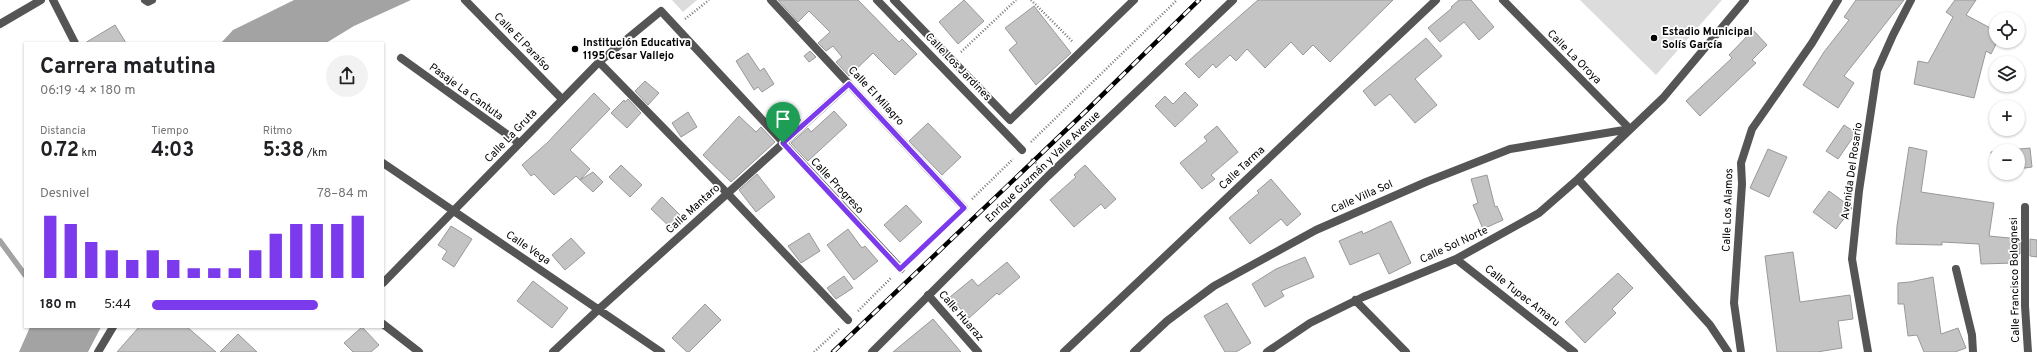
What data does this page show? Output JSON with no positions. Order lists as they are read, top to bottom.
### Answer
{
  "streets": {
    "street": [
      "Calle El Paraíso",
      "Calle La Oroya",
      "Calle Los Jardines",
      "Pasaje La Cantuta",
      "Calle El Milagro",
      "Calle La Gruta",
      "Enrique Guzmán y Valle Avenue",
      "Calle Tarma",
      "Avenida Del Rosario",
      "Calle Progreso",
      "Calle Villa Sol",
      "Calle Mantaro",
      "Calle Los Alamos",
      "Calle Sol Norte",
      "Calle Vega",
      "Calle Francisco Bolognesi",
      "Calle Tupac Amaru",
      "Calle Huaraz"
    ]
  },
  "crossings": [
    ["Calle El Paraíso", "Calle La Gruta"],
    ["Calle La Oroya", "Calle Villa Sol"],
    ["Calle La Oroya", "Calle Sol Norte"],
    ["Pasaje La Cantuta", "Calle La Gruta"],
    ["Calle El Milagro", "Calle Mantaro"],
    ["Calle La Gruta", "Calle Progreso"],
    ["Calle La Gruta", "Calle Vega"],
    ["Enrique Guzmán y Valle Avenue", "Calle Huaraz"],
    ["Calle Progreso", "Calle Mantaro"],
    ["Calle Villa Sol", "Calle Sol Norte"],
    ["Calle Mantaro", "Calle Vega"],
    ["Calle Sol Norte", "Calle Tupac Amaru"]
  ],
  "places": ["Estadio Municipal Solís García", "Institución Educativa 1195 Cesar Vallejo"],
  "page": {
    "map_buttons": ["+", "−"],
    "heading": ["Carrera matutina", "06:19 · 4 × 180 m"],
    "stats": [
      ["Distancia", "0.72 km"],
      ["Tiempo", "4:03"],
      ["Ritmo", "5:38 /km"]
    ],
    "chart": ["Desnivel", "78–84 m"],
    "list": [
      {
        "name": "180 m",
        "note": "5:44"
      }
    ]
  }
}
